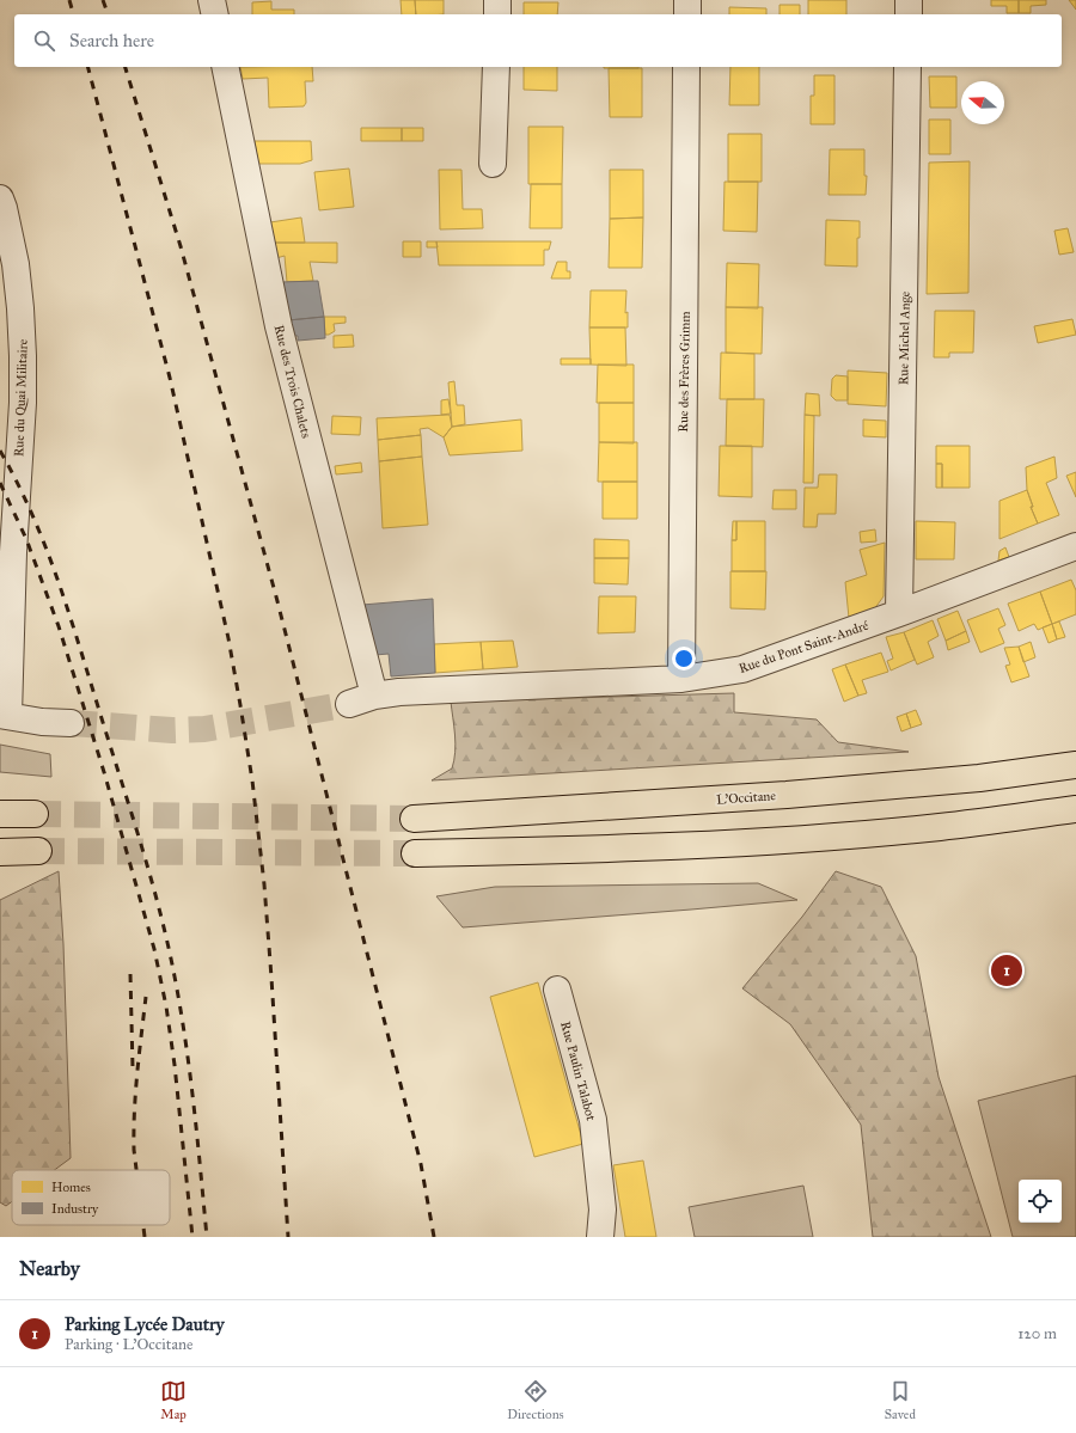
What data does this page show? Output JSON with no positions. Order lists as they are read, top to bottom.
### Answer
{
  "streets": {
    "highway": ["L'Occitane"],
    "street": [
      "Rue Michel Ange",
      "Rue des Frères Grimm",
      "Rue des Trois Chalets",
      "Rue du Quai Militaire",
      "Rue du Pont Saint-André",
      "Rue Paulin Talabot"
    ]
  },
  "crossings": [
    ["Rue Michel Ange", "Rue du Pont Saint-André"],
    ["Rue des Frères Grimm", "Rue du Pont Saint-André"],
    ["Rue des Trois Chalets", "Rue du Pont Saint-André"]
  ],
  "legend": ["Homes", "Industry"],
  "north": "left",
  "page": {
    "search": "Search here",
    "pins": "1",
    "heading": "Nearby",
    "list": [
      {
        "mark": "1",
        "name": "Parking Lycée Dautry",
        "note": "Parking · L'Occitane",
        "value": "120 m"
      }
    ],
    "nav": ["Map", "Directions", "Saved"]
  }
}
